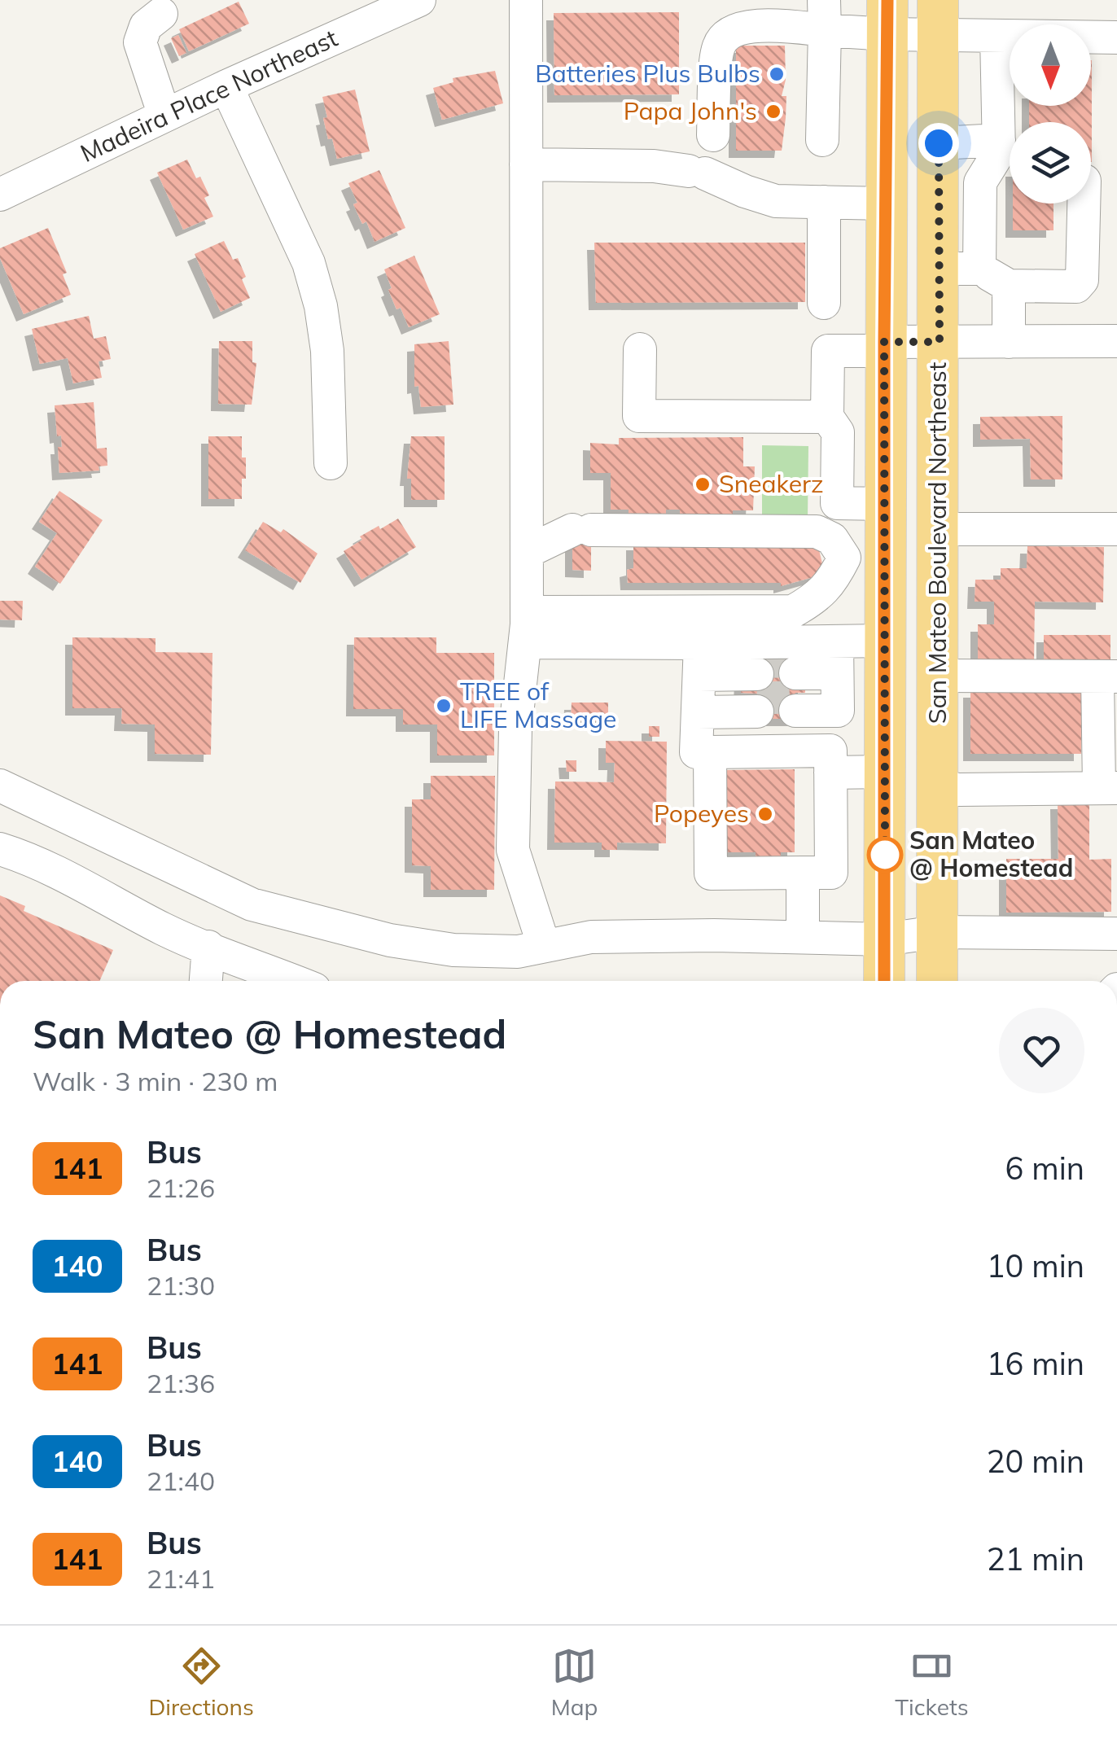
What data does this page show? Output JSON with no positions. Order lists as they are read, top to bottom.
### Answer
{
  "streets": {
    "main road": ["San Mateo Boulevard Northeast"],
    "street": ["Madeira Place Northeast"]
  },
  "places": [
    "Batteries Plus Bulbs",
    "Papa John's",
    "Sneakerz",
    "TREE of LIFE Massage",
    "Popeyes",
    "San Mateo @ Homestead"
  ],
  "lines": ["bus line 141"],
  "north": "bottom",
  "page": {
    "heading": ["San Mateo @ Homestead", "Walk · 3 min · 230 m"],
    "list": [
      {
        "mark": "141",
        "name": "Bus",
        "note": "21:26",
        "value": "6 min"
      },
      {
        "mark": "140",
        "name": "Bus",
        "note": "21:30",
        "value": "10 min"
      },
      {
        "mark": "141",
        "name": "Bus",
        "note": "21:36",
        "value": "16 min"
      },
      {
        "mark": "140",
        "name": "Bus",
        "note": "21:40",
        "value": "20 min"
      },
      {
        "mark": "141",
        "name": "Bus",
        "note": "21:41",
        "value": "21 min"
      }
    ],
    "tabs": ["Directions", "Map", "Tickets"]
  }
}
